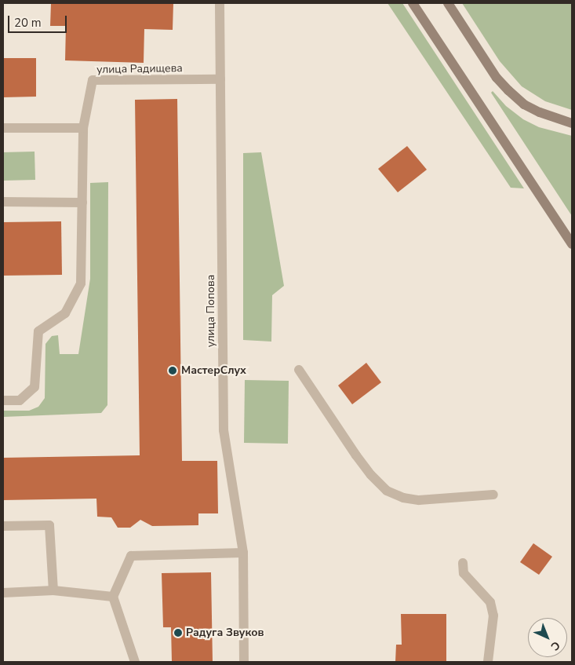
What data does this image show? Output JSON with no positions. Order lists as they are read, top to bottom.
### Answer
{
  "streets": {
    "street": ["улица Радищева", "улица Попова"]
  },
  "crossings": [
    ["улица Радищева", "улица Попова"]
  ],
  "places": ["МастерСлух", "Радуга Звуков"],
  "scale_bar": "20 m",
  "north": "bottom right"
}
